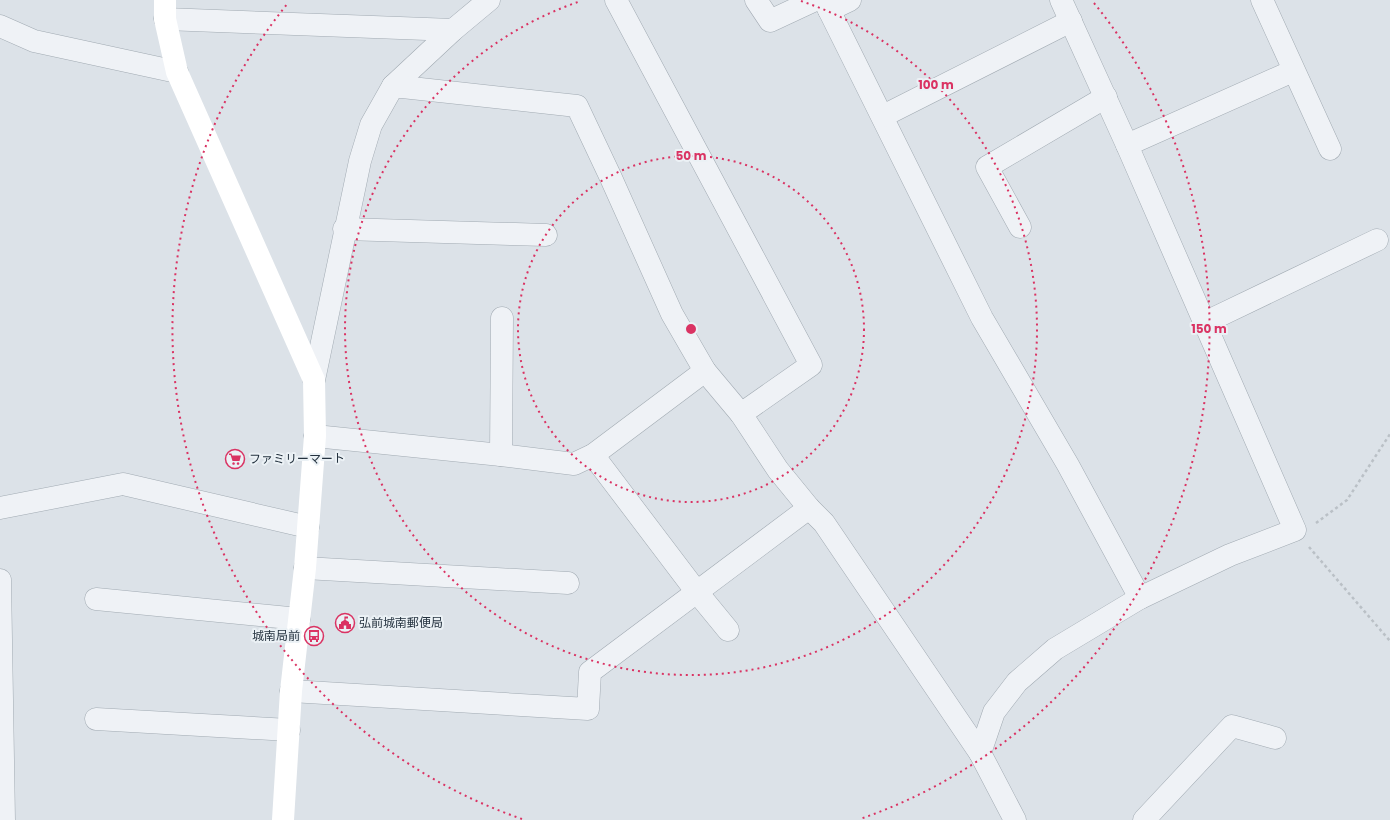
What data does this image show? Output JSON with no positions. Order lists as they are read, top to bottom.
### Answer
{
  "places": {
    "supermarket": ["ファミリーマート"],
    "public building": ["弘前城南郵便局"],
    "bus stop": ["城南局前"]
  },
  "rings": ["100 m", "50 m", "150 m"]
}
